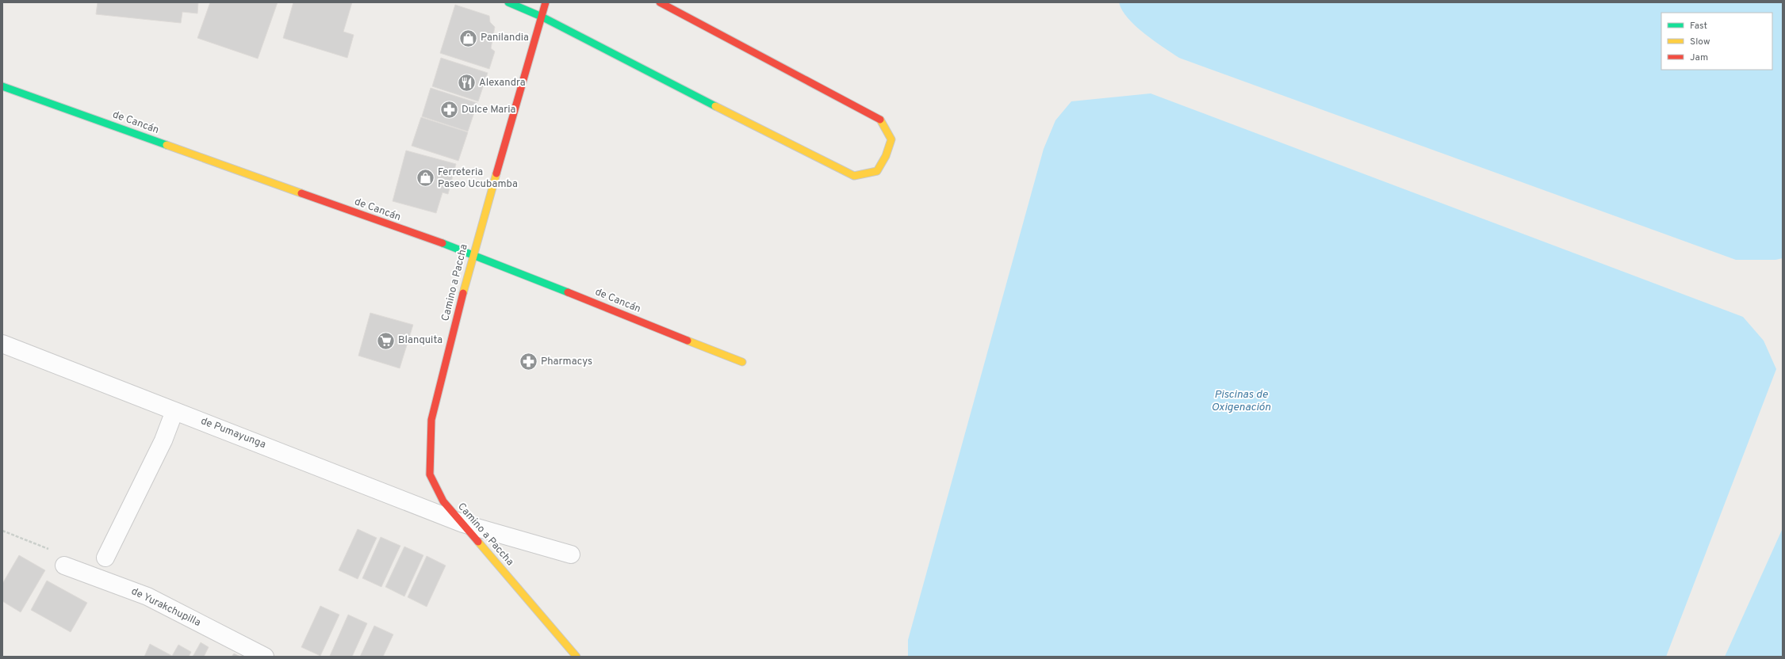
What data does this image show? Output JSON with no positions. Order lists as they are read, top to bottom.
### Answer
{
  "streets": {
    "street": [
      "de Cancán",
      "Camino a Paccha",
      "de Pumayunga",
      "de Yurakchupilla"
    ]
  },
  "crossings": [
    ["de Cancán", "Camino a Paccha"],
    ["Camino a Paccha", "de Pumayunga"]
  ],
  "water": ["Piscinas de Oxigenación"],
  "places": {
    "shop": ["Panilandia", "Ferreteria Paseo Ucubamba"],
    "restaurant": ["Alexandra"],
    "pharmacy": ["Dulce Maria", "Pharmacys"],
    "supermarket": ["Blanquita"]
  },
  "legend": ["Fast", "Slow", "Jam"]
}
